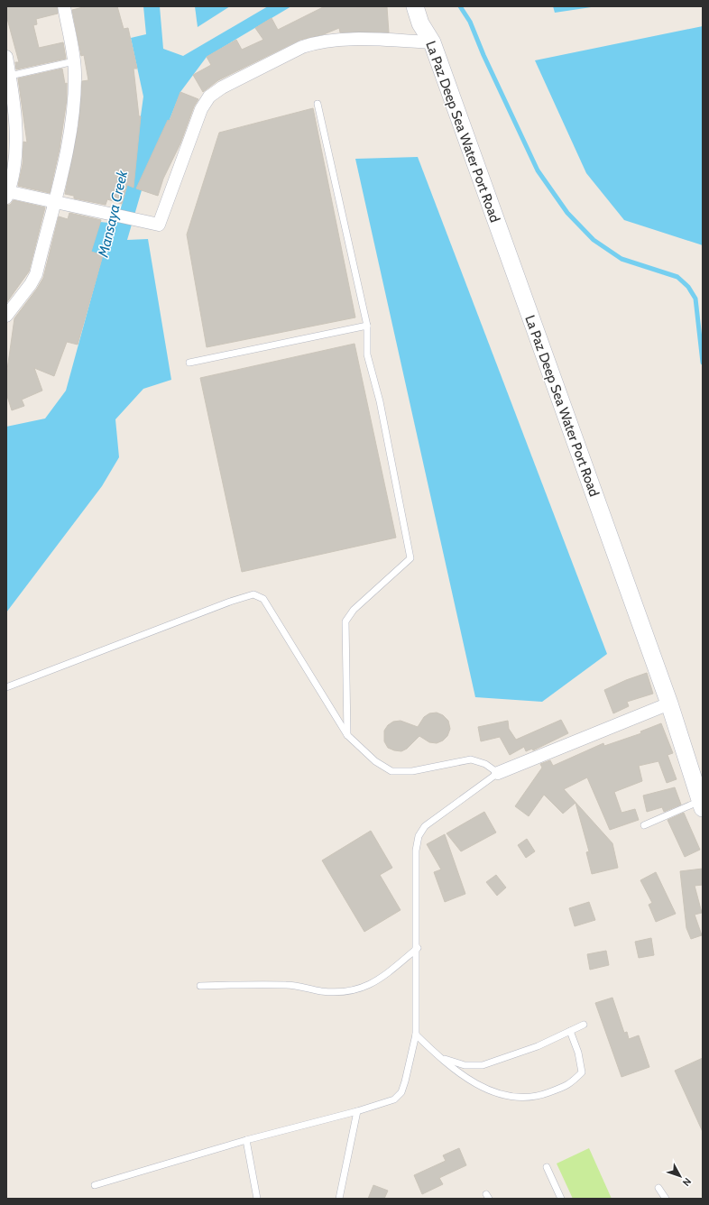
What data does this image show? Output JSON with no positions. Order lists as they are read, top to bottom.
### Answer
{
  "streets": {
    "main road": ["La Paz Deep Sea Water Port Road"]
  },
  "water": ["Mansaya Creek"],
  "north": "bottom right"
}
